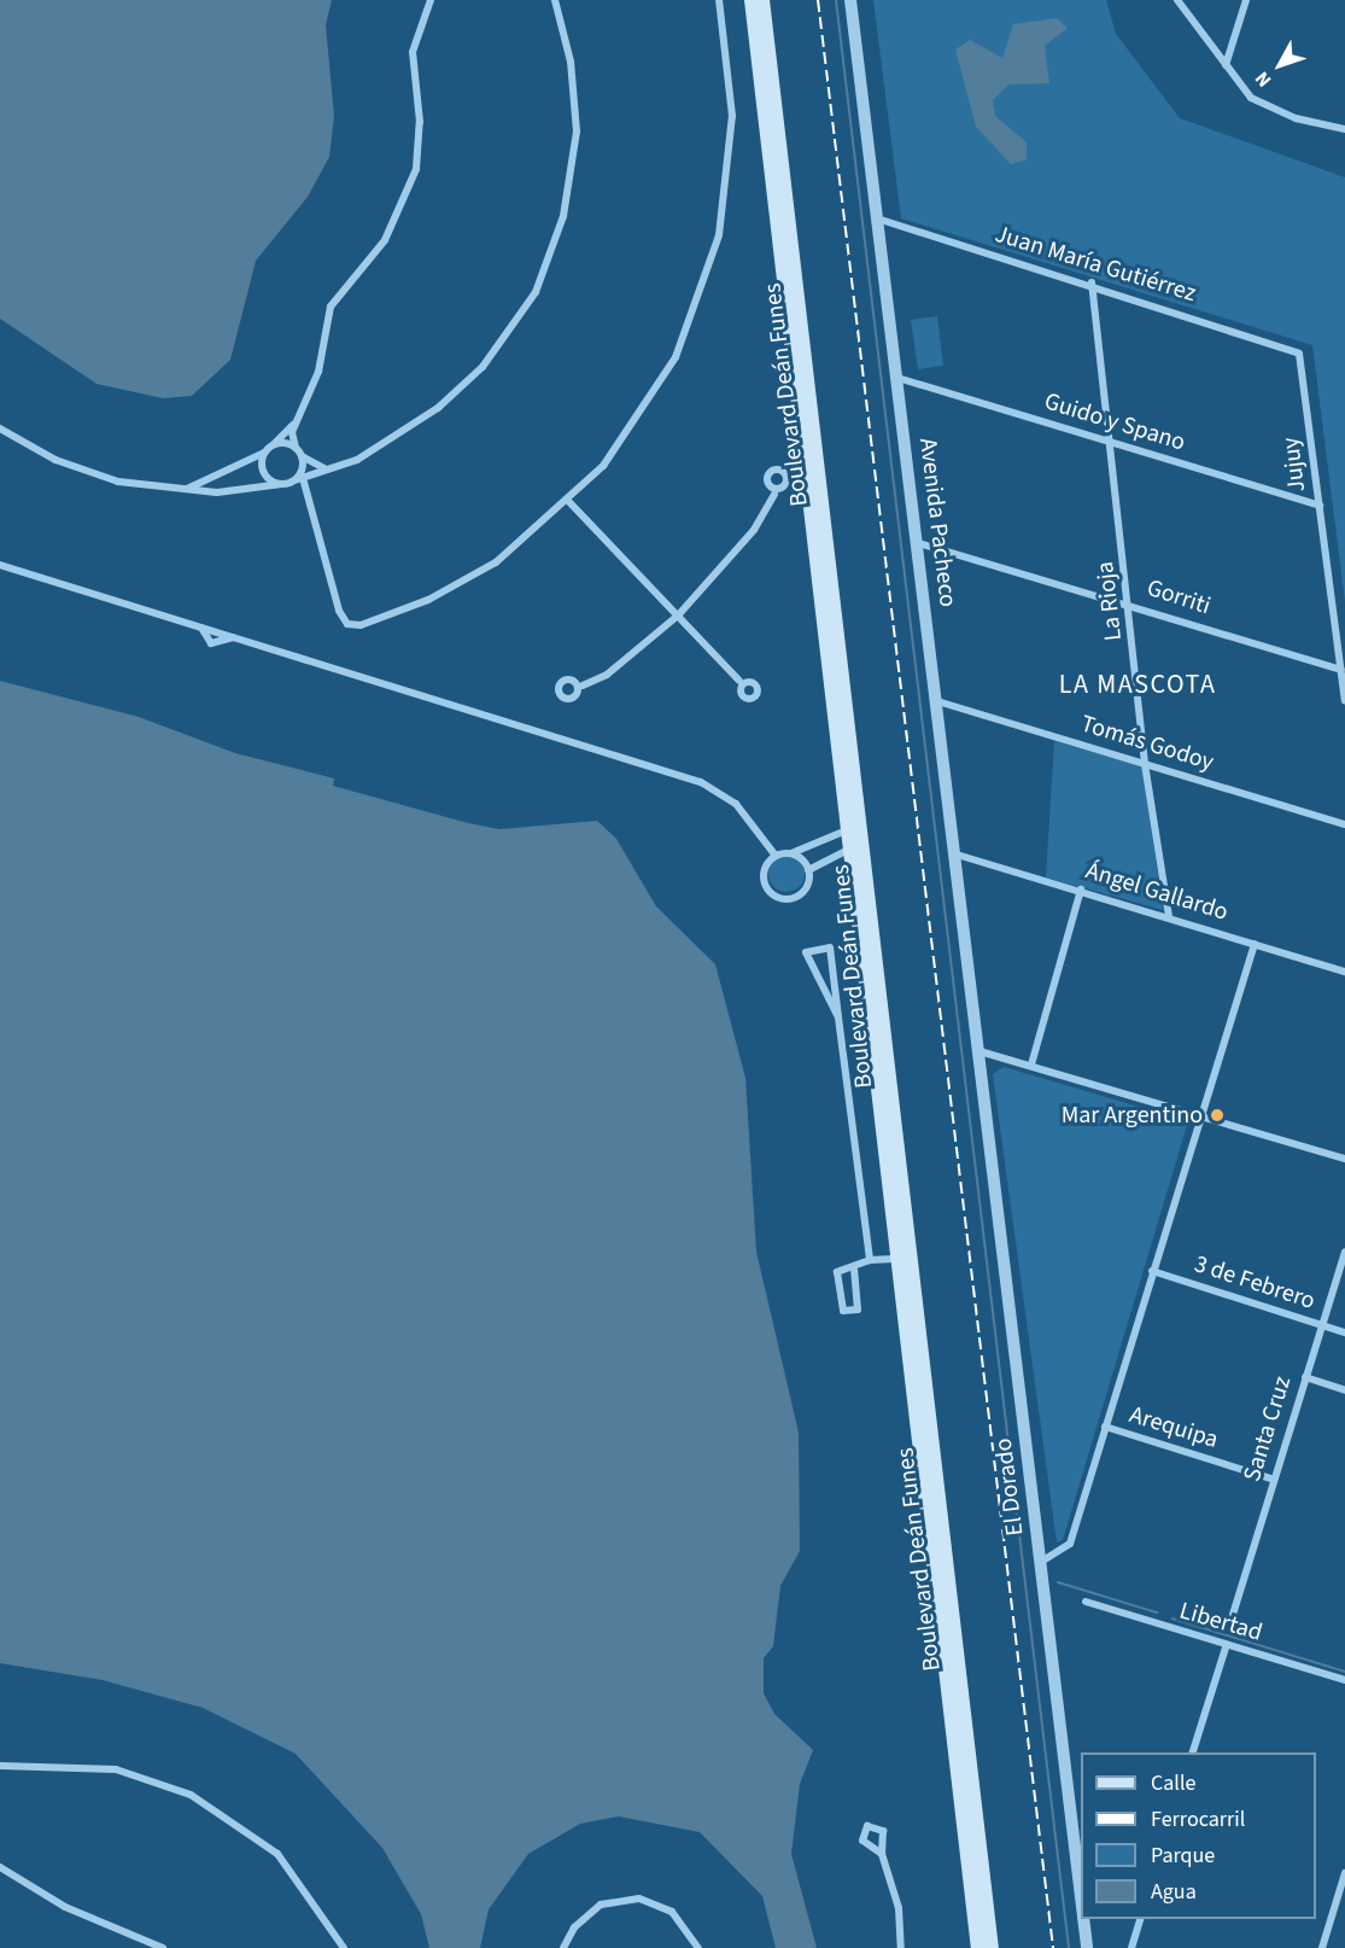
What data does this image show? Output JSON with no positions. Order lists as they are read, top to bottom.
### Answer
{
  "streets": {
    "main road": ["Boulevard Deán Funes"],
    "street": [
      "Juan María Gutiérrez",
      "Guido y Spano",
      "Jujuy",
      "Avenida Pacheco",
      "Gorriti",
      "La Rioja",
      "Tomás Godoy",
      "Ángel Gallardo",
      "3 de Febrero",
      "Arequipa",
      "Santa Cruz",
      "El Dorado",
      "Libertad"
    ]
  },
  "crossings": [
    ["Juan María Gutiérrez", "Jujuy"],
    ["Juan María Gutiérrez", "Avenida Pacheco"],
    ["Juan María Gutiérrez", "La Rioja"],
    ["Guido y Spano", "Jujuy"],
    ["Guido y Spano", "Avenida Pacheco"],
    ["Guido y Spano", "La Rioja"],
    ["Jujuy", "Gorriti"],
    ["Avenida Pacheco", "Gorriti"],
    ["Avenida Pacheco", "Tomás Godoy"],
    ["Avenida Pacheco", "Ángel Gallardo"],
    ["Avenida Pacheco", "El Dorado"],
    ["Gorriti", "La Rioja"],
    ["La Rioja", "Tomás Godoy"],
    ["La Rioja", "Ángel Gallardo"],
    ["3 de Febrero", "Santa Cruz"],
    ["Arequipa", "Santa Cruz"]
  ],
  "districts": ["LA MASCOTA"],
  "places": ["Mar Argentino"],
  "legend": [
    "Calle",
    "Ferrocarril",
    "Parque",
    "Agua"
  ],
  "north": "bottom left"
}
